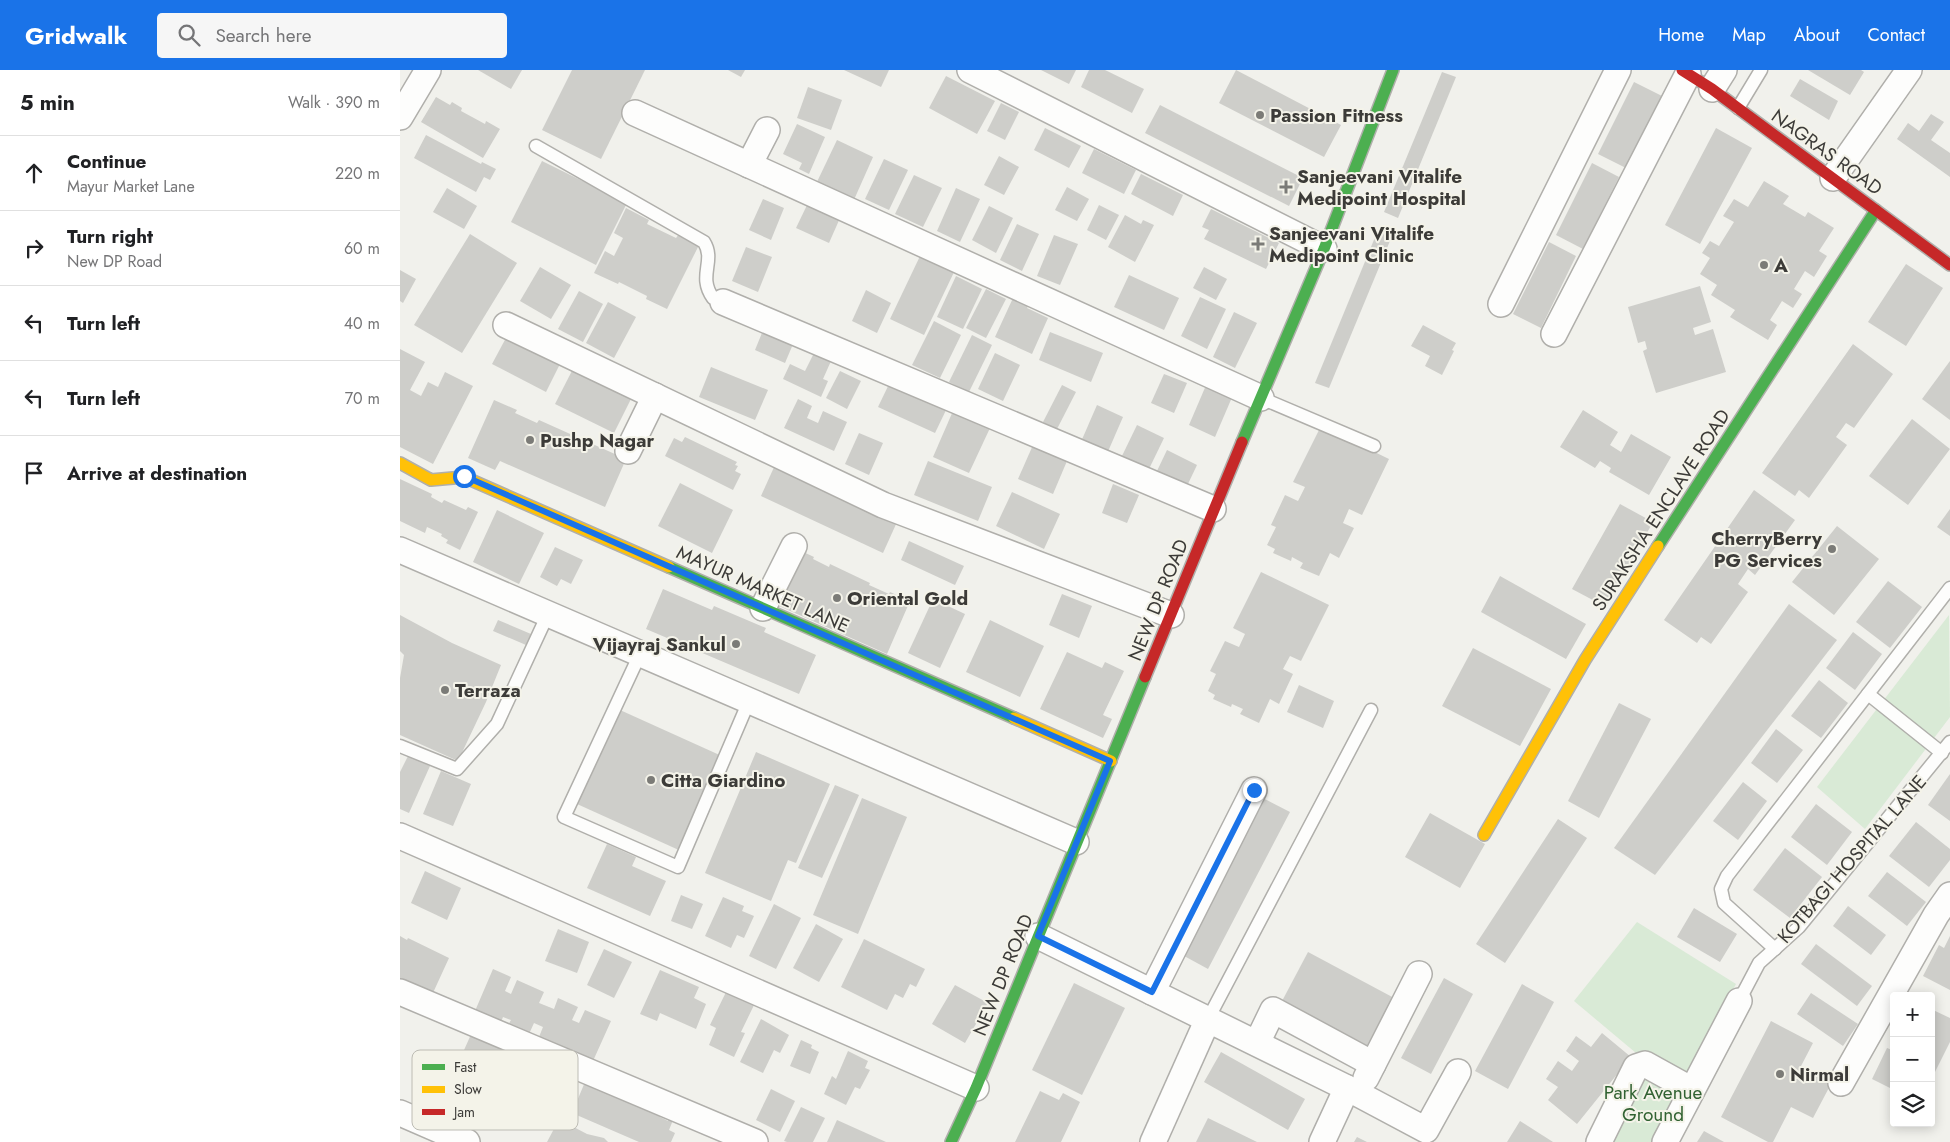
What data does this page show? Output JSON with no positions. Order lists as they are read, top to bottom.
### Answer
{
  "streets": {
    "street": [
      "NAGRAS ROAD",
      "SURAKSHA ENCLAVE ROAD",
      "MAYUR MARKET LANE",
      "NEW DP ROAD"
    ],
    "lane": ["KOTBAGI HOSPITAL LANE"]
  },
  "crossings": [
    ["NAGRAS ROAD", "SURAKSHA ENCLAVE ROAD"],
    ["MAYUR MARKET LANE", "NEW DP ROAD"]
  ],
  "parks": ["Park Avenue Ground"],
  "places": {
    "other": [
      "Passion Fitness",
      "A",
      "Pushp Nagar",
      "CherryBerry PG Services",
      "Oriental Gold",
      "Vijayraj Sankul",
      "Terraza",
      "Citta Giardino",
      "Nirmal"
    ],
    "health": ["Sanjeevani Vitalife Medipoint Hospital", "Sanjeevani Vitalife Medipoint Clinic"]
  },
  "legend": ["Fast", "Slow", "Jam"],
  "page": {
    "header": "Gridwalk",
    "search": "Search here",
    "nav": [
      "Home",
      "Map",
      "About",
      "Contact"
    ],
    "heading": ["5 min", "Walk · 390 m"],
    "list": [
      ["Continue", "Mayur Market Lane", "220 m"],
      ["Turn right", "New DP Road", "60 m"],
      ["Turn left", "40 m"],
      ["Turn left", "70 m"],
      "Arrive at destination"
    ],
    "map_buttons": ["+", "−"]
  }
}
